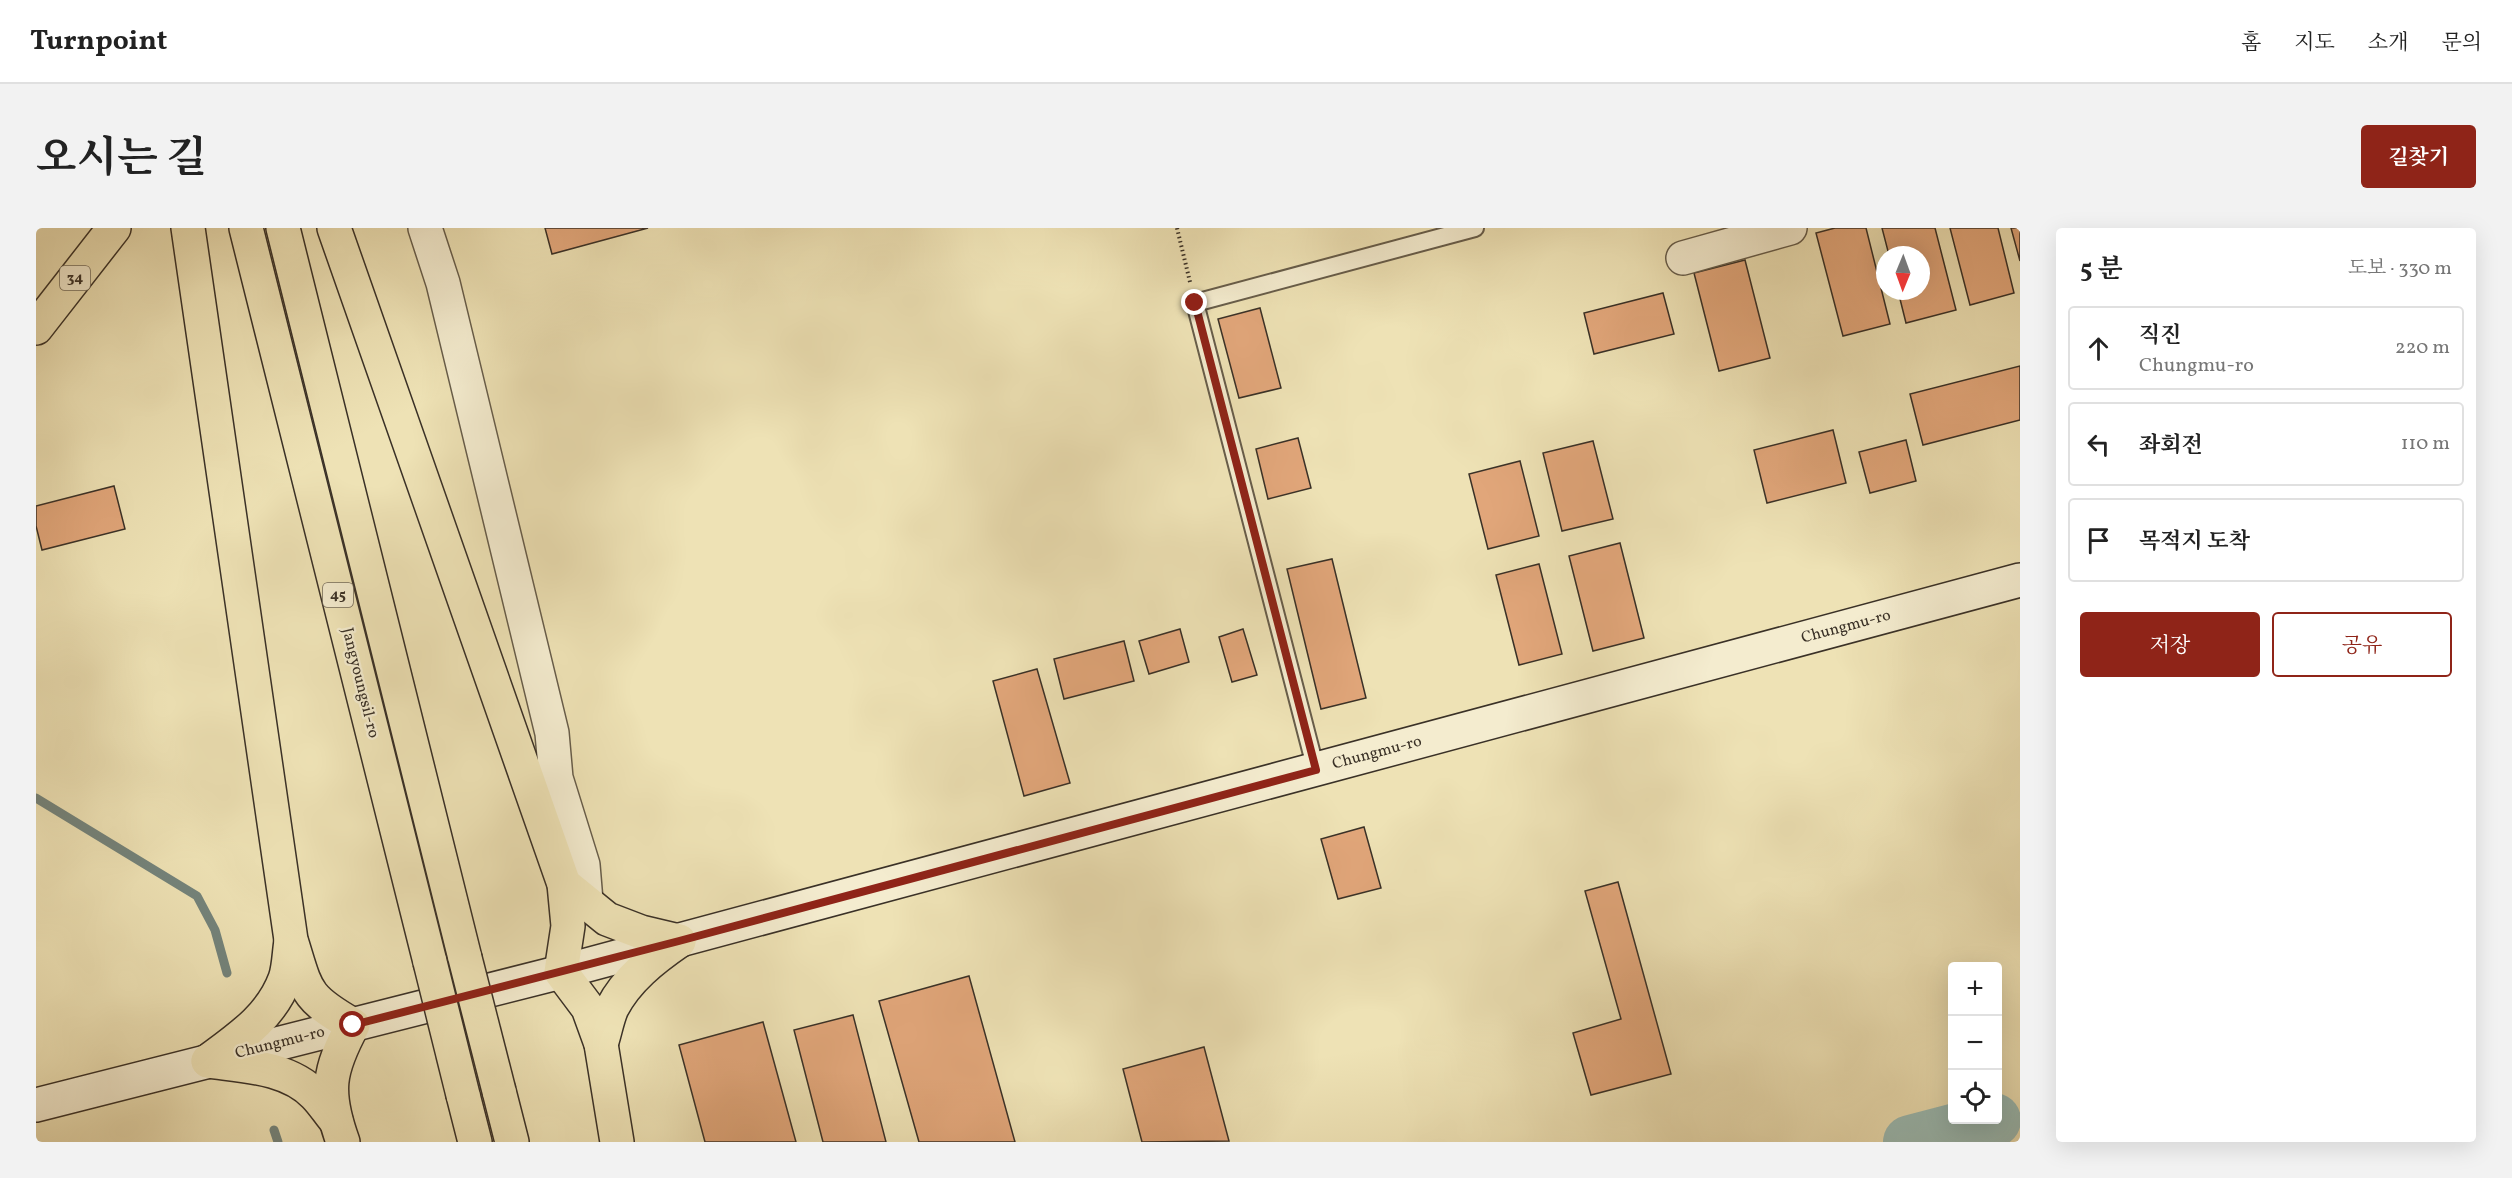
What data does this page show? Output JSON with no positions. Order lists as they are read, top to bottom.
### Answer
{
  "streets": {
    "highway": ["34", "45", "Jangyoungsil-ro"],
    "street": ["Chungmu-ro"]
  },
  "north": "bottom",
  "page": {
    "header": "Turnpoint",
    "nav": [
      "홈",
      "지도",
      "소개",
      "문의"
    ],
    "title": "오시는 길",
    "buttons": [
      "길찾기",
      ["저장", "공유"]
    ],
    "heading": ["5 분", "도보 · 330 m"],
    "list": [
      ["직진", "Chungmu-ro", "220 m"],
      ["좌회전", "110 m"],
      "목적지 도착"
    ],
    "map_buttons": ["+", "−"]
  }
}
